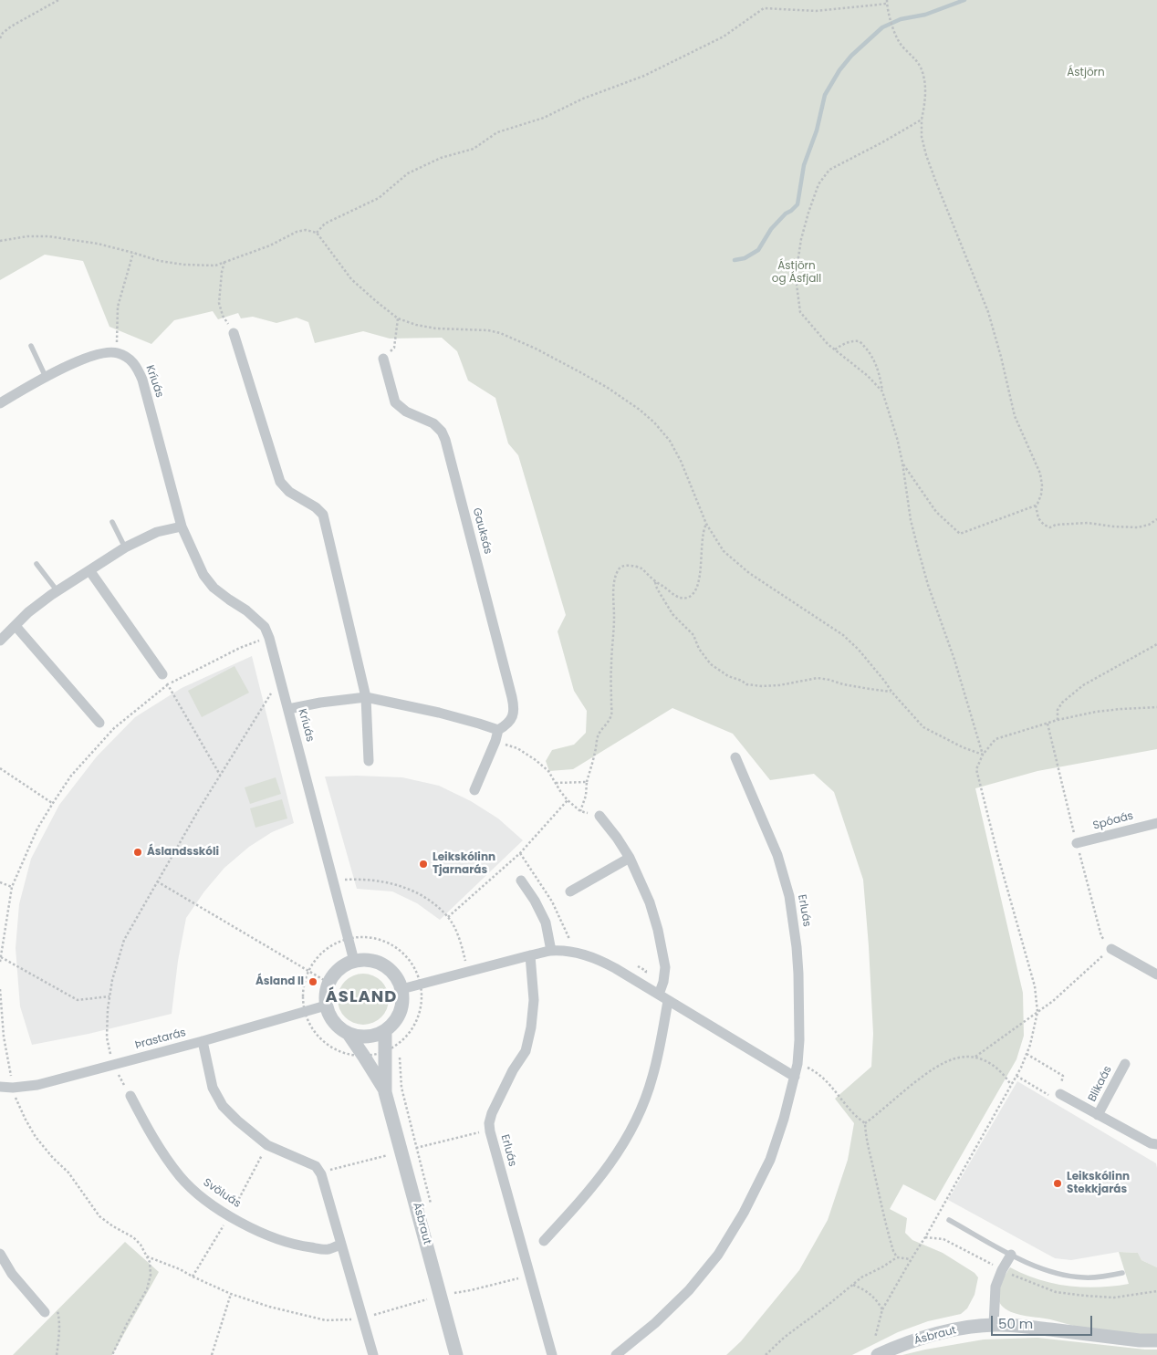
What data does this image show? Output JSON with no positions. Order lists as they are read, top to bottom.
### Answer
{
  "streets": {
    "street": [
      "Kríuás",
      "Gauksás",
      "Spóaás",
      "Erluás",
      "Þrastarás",
      "Blikaás",
      "Svöluás",
      "Ásbraut"
    ]
  },
  "crossings": [
    ["Kríuás", "Þrastarás"],
    ["Kríuás", "Ásbraut"],
    ["Þrastarás", "Ásbraut"]
  ],
  "districts": ["ÁSLAND"],
  "parks": ["Ástjörn", "Ástjörn og Ásfjall"],
  "places": [
    "Áslandsskóli",
    "Leikskólinn Tjarnarás",
    "Ásland II",
    "Leikskólinn Stekkjarás"
  ],
  "scale_bar": "50 m"
}
